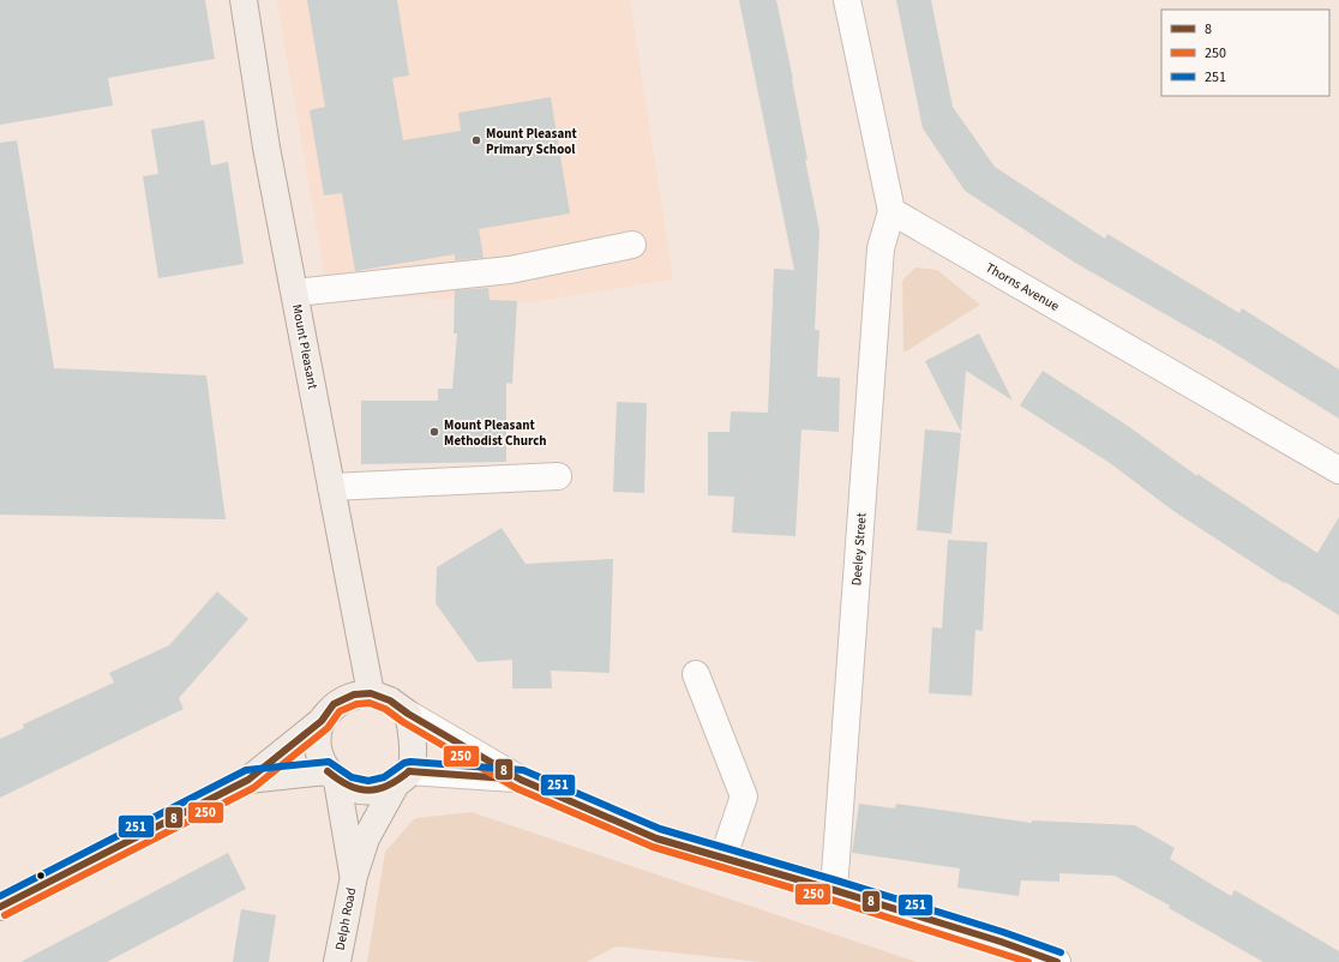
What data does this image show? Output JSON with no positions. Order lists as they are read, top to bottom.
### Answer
{
  "streets": {
    "main road": ["Mount Pleasant", "Delph Road"],
    "street": ["Thorns Avenue", "Deeley Street"]
  },
  "crossings": [
    ["Thorns Avenue", "Deeley Street"],
    ["Mount Pleasant", "Delph Road"]
  ],
  "places": ["Mount Pleasant Primary School", "Mount Pleasant Methodist Church"],
  "lines": ["transit line 8", "transit line 250", "transit line 251"],
  "legend": ["8", "250", "251"]
}
